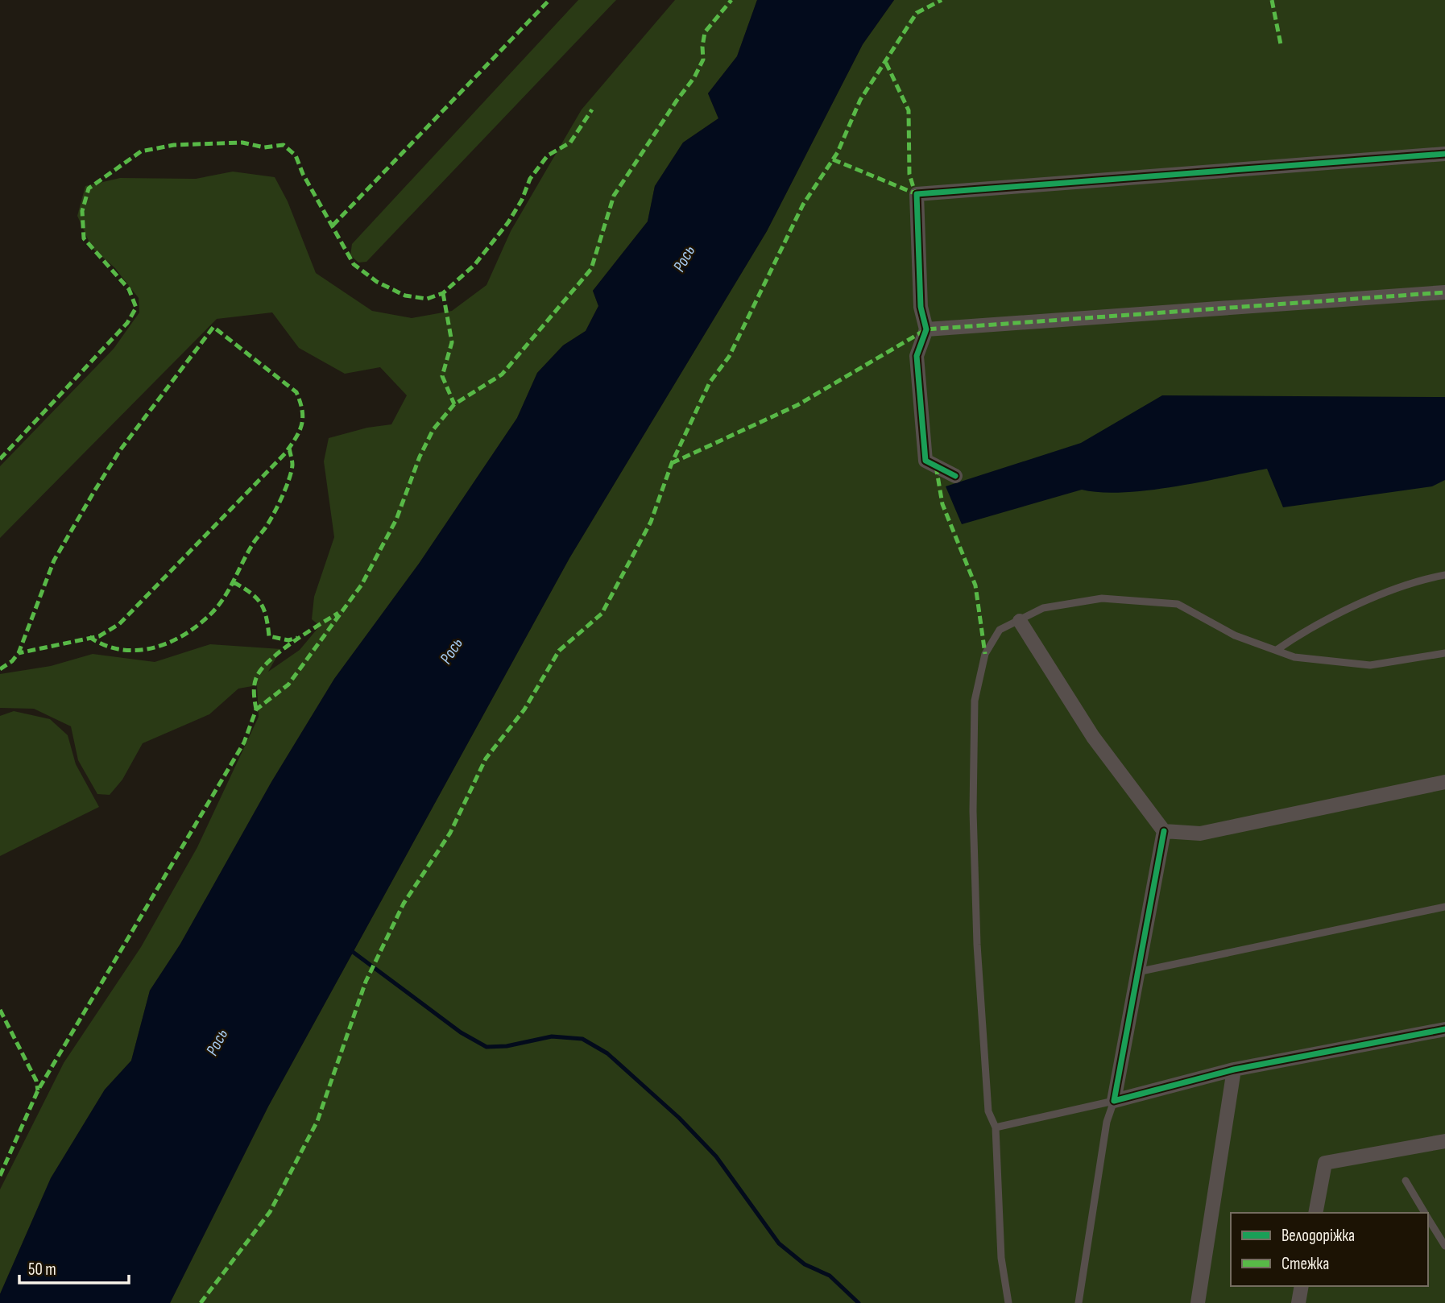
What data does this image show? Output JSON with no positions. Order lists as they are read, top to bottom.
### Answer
{
  "water": ["Рось"],
  "legend": ["Велодоріжка", "Стежка"],
  "scale_bar": "50 m"
}
